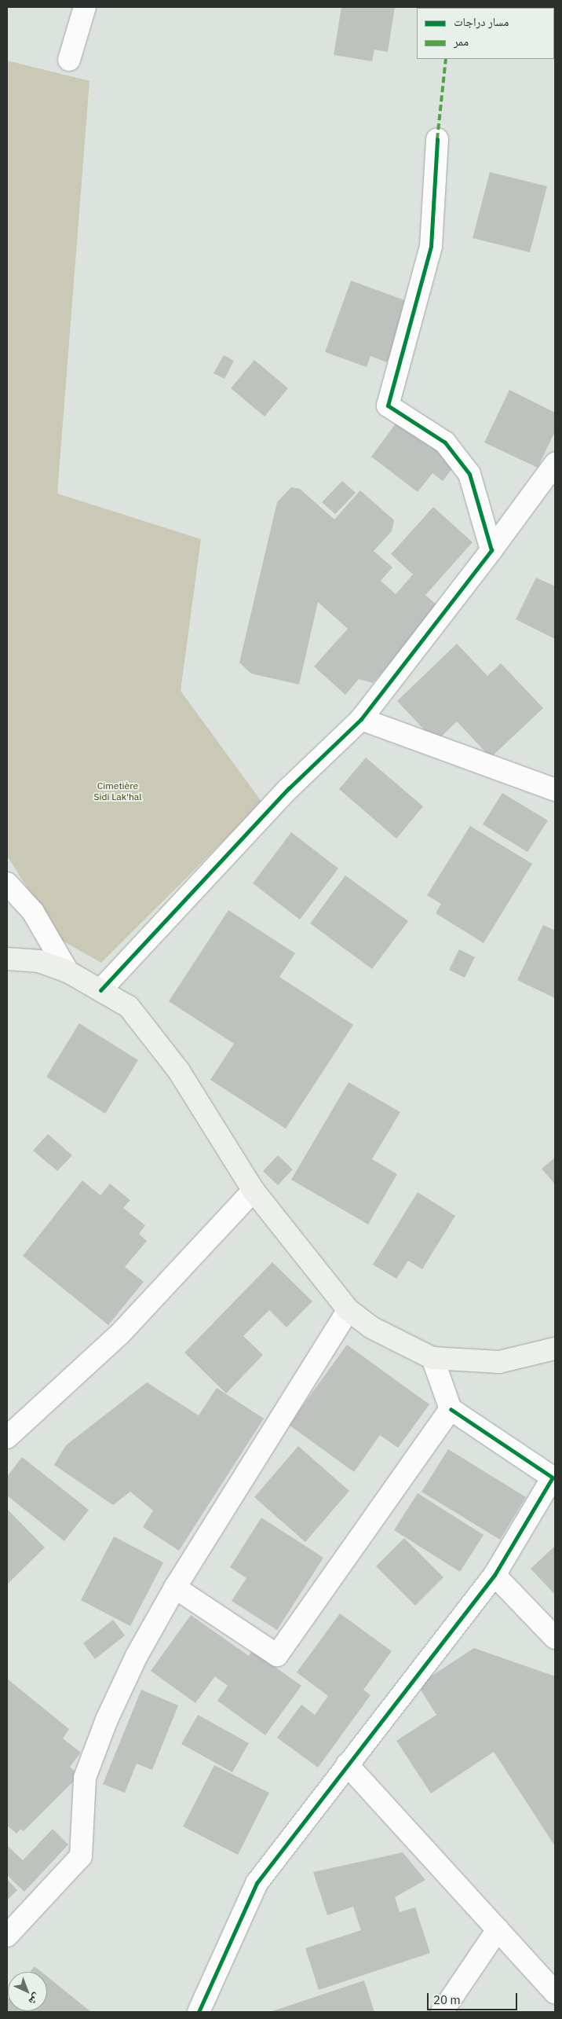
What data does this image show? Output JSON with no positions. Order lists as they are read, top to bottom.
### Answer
{
  "parks": ["Cimetière Sidi Lak'hal"],
  "legend": ["مسار دراجات", "ممر"],
  "scale_bar": "20 m",
  "north": "bottom right"
}
